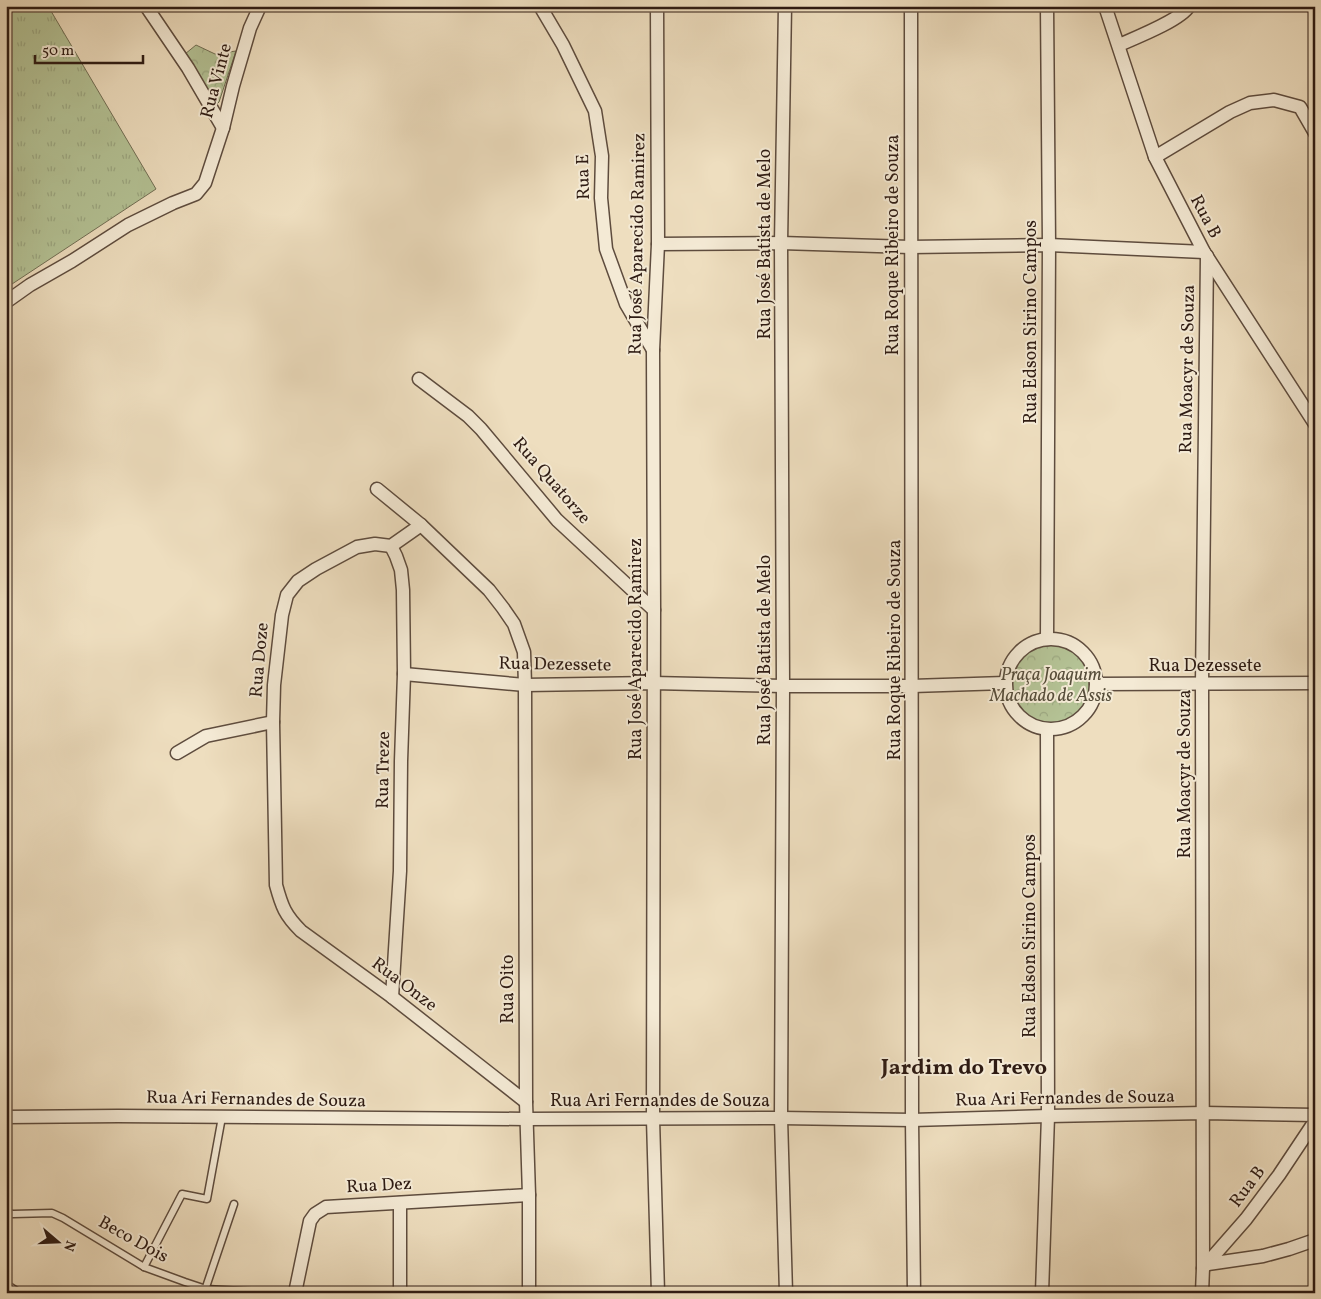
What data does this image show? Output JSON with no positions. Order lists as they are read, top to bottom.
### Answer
{
  "streets": {
    "street": [
      "Rua Vinte",
      "Rua E",
      "Rua B",
      "Rua José Aparecido Ramirez",
      "Rua José Batista de Melo",
      "Rua Roque Ribeiro de Souza",
      "Rua Edson Sirino Campos",
      "Rua Moacyr de Souza",
      "Rua Quatorze",
      "Rua Doze",
      "Rua Dezessete",
      "Rua Treze",
      "Rua Onze",
      "Rua Oito",
      "Rua Ari Fernandes de Souza",
      "Rua Dez"
    ],
    "lane": ["Beco Dois"]
  },
  "crossings": [
    ["Rua E", "Rua José Aparecido Ramirez"],
    ["Rua B", "Rua Moacyr de Souza"],
    ["Rua José Aparecido Ramirez", "Rua Quatorze"],
    ["Rua José Aparecido Ramirez", "Rua Dezessete"],
    ["Rua José Aparecido Ramirez", "Rua Ari Fernandes de Souza"],
    ["Rua José Batista de Melo", "Rua Dezessete"],
    ["Rua José Batista de Melo", "Rua Ari Fernandes de Souza"],
    ["Rua Roque Ribeiro de Souza", "Rua Dezessete"],
    ["Rua Roque Ribeiro de Souza", "Rua Ari Fernandes de Souza"],
    ["Rua Edson Sirino Campos", "Rua Dezessete"],
    ["Rua Edson Sirino Campos", "Rua Ari Fernandes de Souza"],
    ["Rua Moacyr de Souza", "Rua Dezessete"],
    ["Rua Moacyr de Souza", "Rua Ari Fernandes de Souza"],
    ["Rua Doze", "Rua Treze"],
    ["Rua Doze", "Rua Onze"],
    ["Rua Dezessete", "Rua Treze"],
    ["Rua Dezessete", "Rua Oito"],
    ["Rua Treze", "Rua Onze"],
    ["Rua Onze", "Rua Oito"],
    ["Rua Oito", "Rua Ari Fernandes de Souza"],
    ["Rua Oito", "Rua Dez"]
  ],
  "districts": ["Jardim do Trevo"],
  "parks": ["Praça Joaquim Machado de Assis"],
  "scale_bar": "50 m",
  "north": "right"
}
